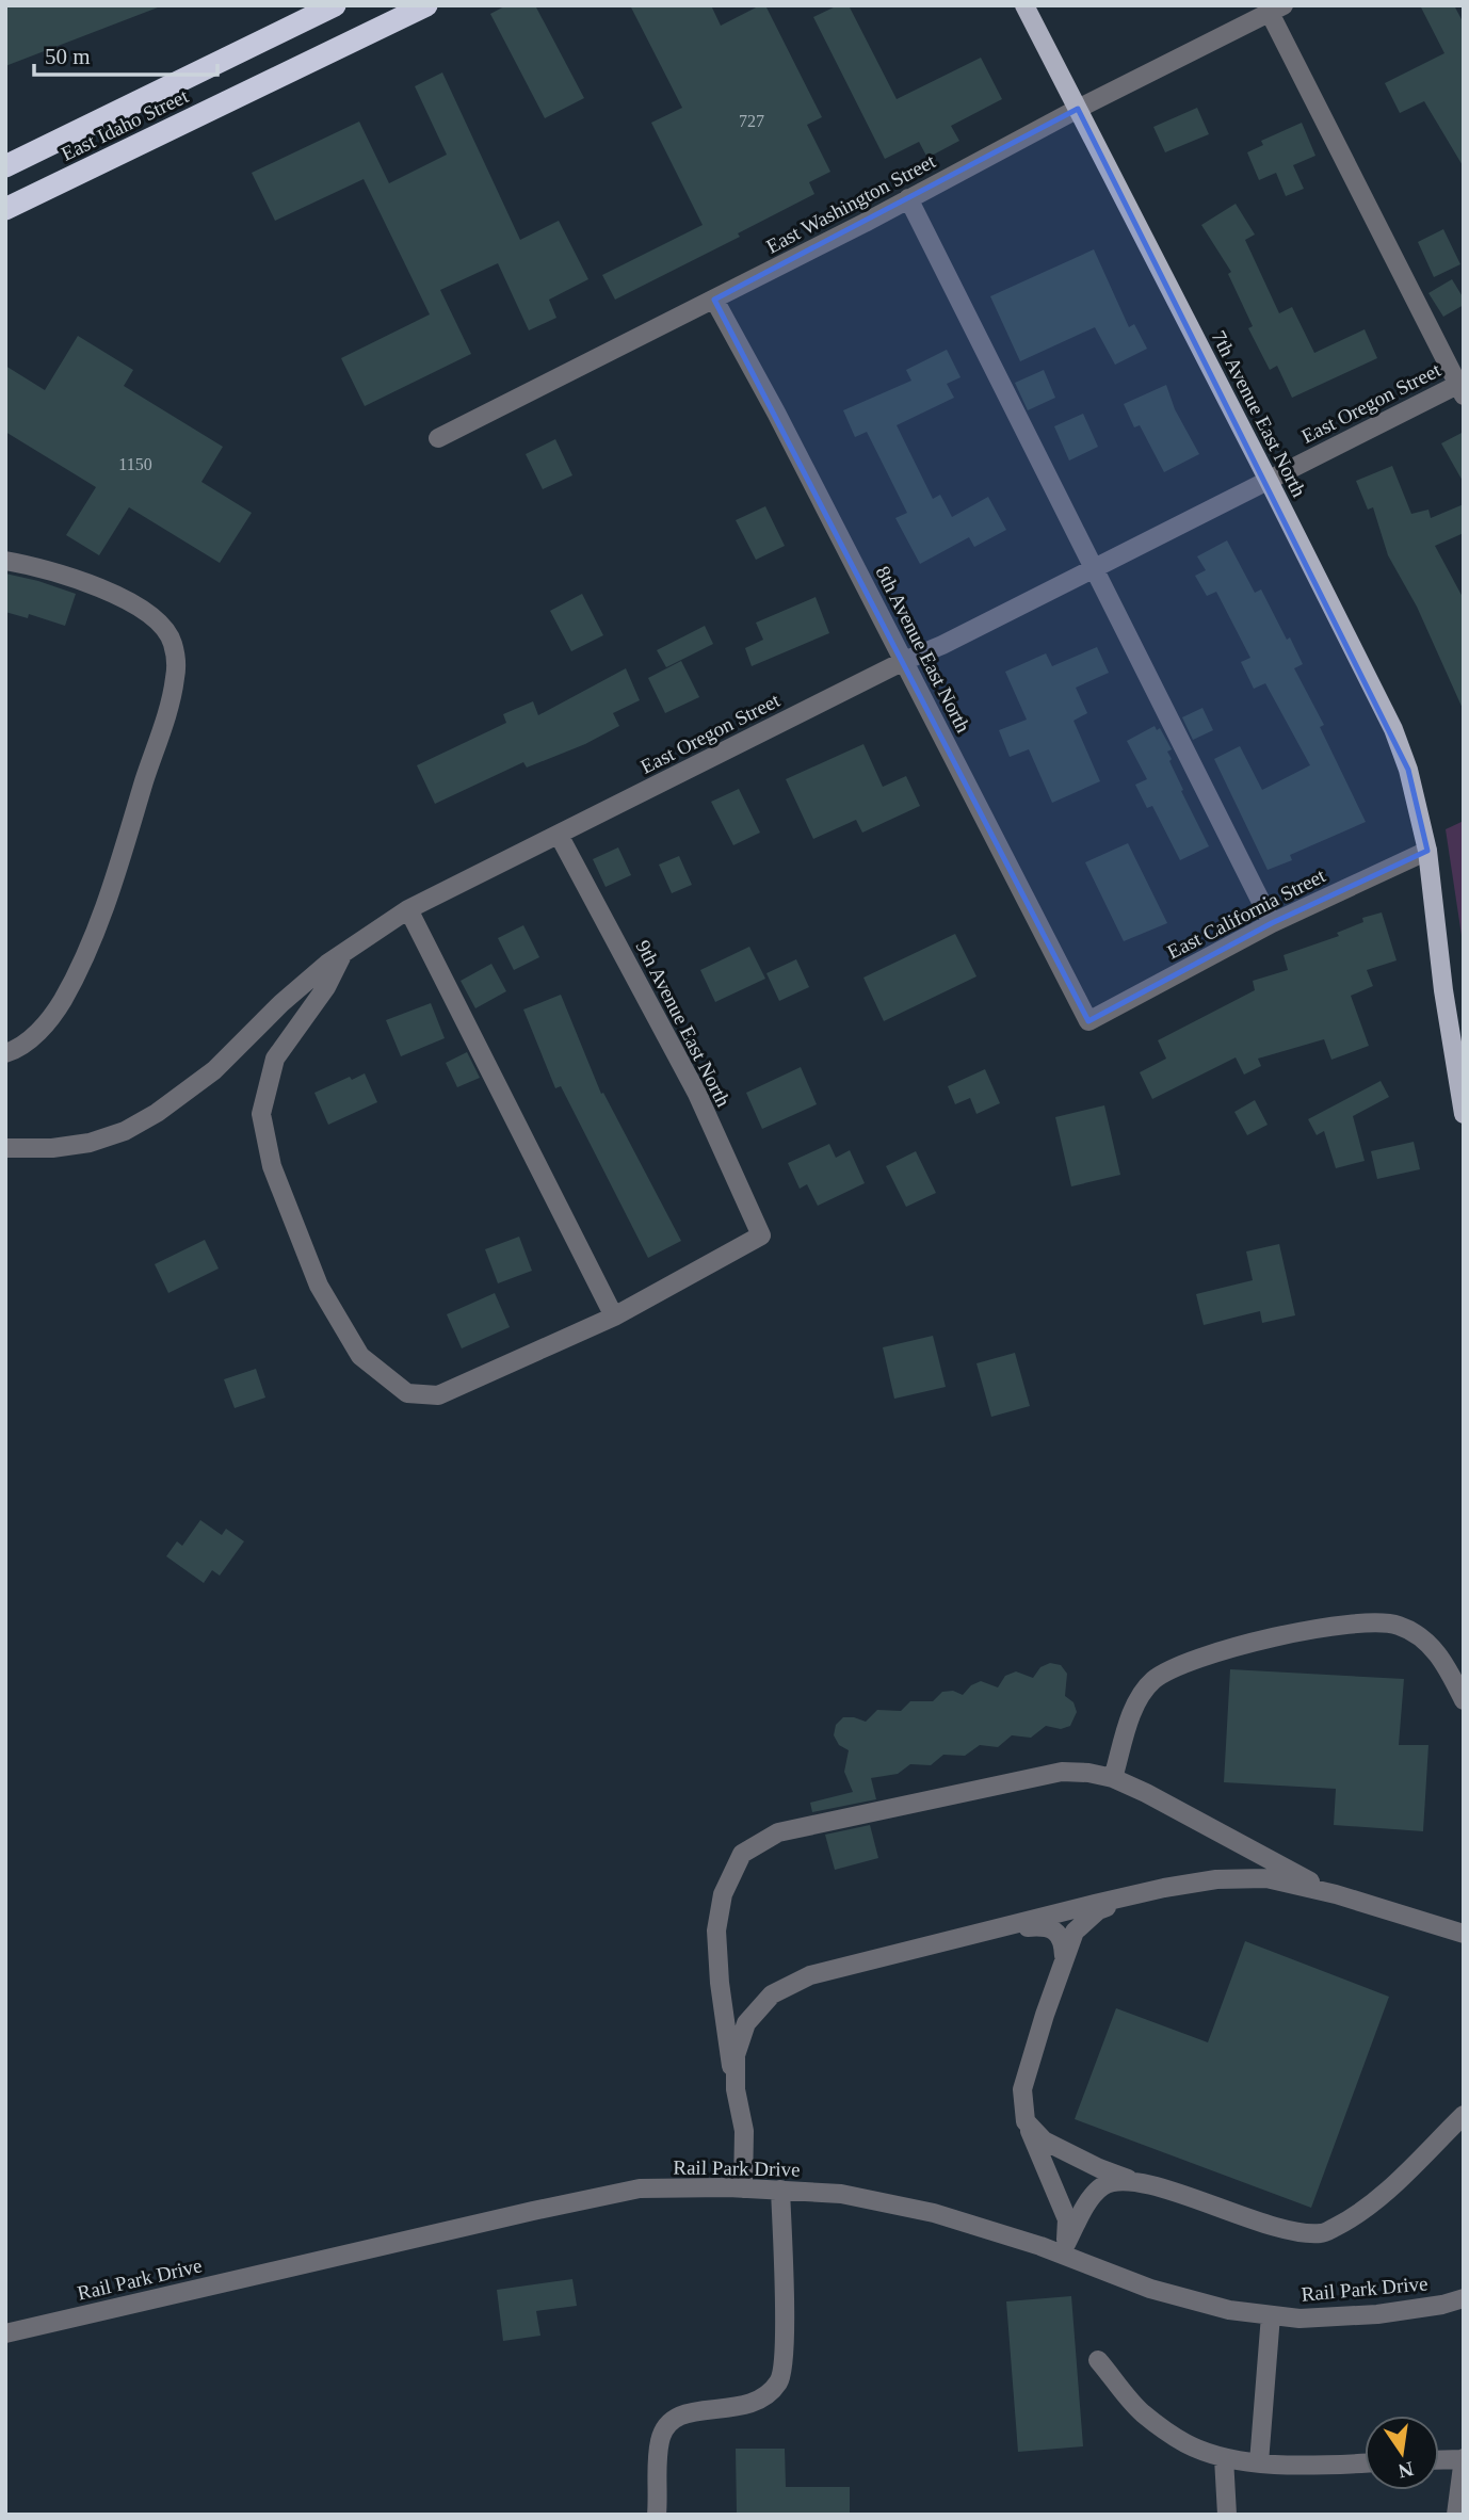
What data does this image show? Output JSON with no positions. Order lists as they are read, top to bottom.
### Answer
{
  "streets": {
    "highway": ["East Idaho Street"],
    "main road": ["7th Avenue East North"],
    "street": [
      "East Washington Street",
      "East Oregon Street",
      "8th Avenue East North",
      "East California Street",
      "9th Avenue East North",
      "Rail Park Drive"
    ]
  },
  "crossings": [
    ["East Washington Street", "7th Avenue East North"],
    ["East Washington Street", "8th Avenue East North"],
    ["East Oregon Street", "7th Avenue East North"],
    ["East Oregon Street", "8th Avenue East North"],
    ["East Oregon Street", "9th Avenue East North"],
    ["7th Avenue East North", "East California Street"],
    ["8th Avenue East North", "East California Street"]
  ],
  "house_numbers": ["727", "1150"],
  "scale_bar": "50 m",
  "north": "bottom"
}
